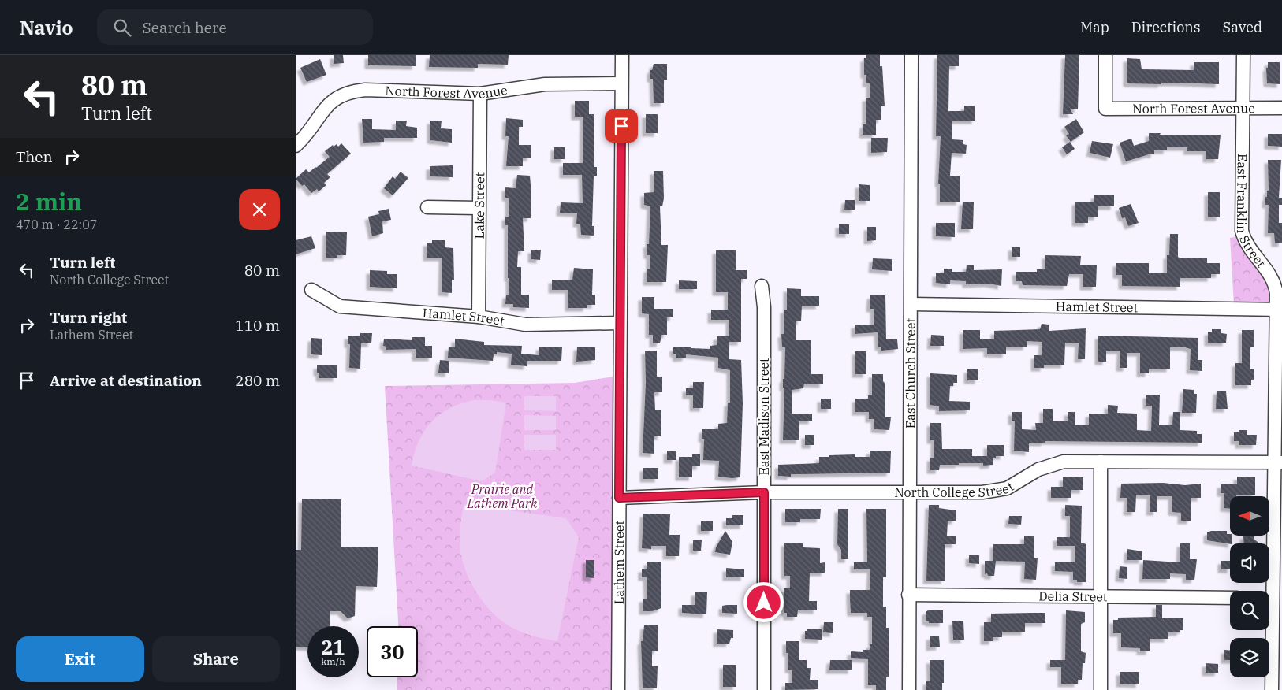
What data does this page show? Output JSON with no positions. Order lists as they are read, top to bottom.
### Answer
{
  "streets": {
    "street": [
      "North Forest Avenue",
      "Lake Street",
      "East Franklin Street",
      "Hamlet Street",
      "East Church Street",
      "East Madison Street",
      "North College Street",
      "Lathem Street",
      "Delia Street"
    ]
  },
  "crossings": [
    ["North Forest Avenue", "Lake Street"],
    ["North Forest Avenue", "East Franklin Street"],
    ["North Forest Avenue", "Lathem Street"],
    ["Lake Street", "Hamlet Street"],
    ["East Franklin Street", "Hamlet Street"],
    ["East Franklin Street", "North College Street"],
    ["Hamlet Street", "East Church Street"],
    ["Hamlet Street", "Lathem Street"],
    ["East Church Street", "North College Street"],
    ["East Church Street", "Delia Street"],
    ["East Madison Street", "North College Street"],
    ["North College Street", "Lathem Street"]
  ],
  "parks": ["Prairie and Lathem Park"],
  "north": "left",
  "page": {
    "header": "Navio",
    "search": "Search here",
    "nav": ["Map", "Directions", "Saved"],
    "turn": ["80 m", "Turn left"],
    "then": "Then",
    "heading": ["2 min", "470 m · 22:07"],
    "list": [
      {
        "name": "Turn left",
        "note": "North College Street",
        "value": "80 m"
      },
      {
        "name": "Turn right",
        "note": "Lathem Street",
        "value": "110 m"
      },
      {
        "name": "Arrive at destination",
        "value": "280 m"
      }
    ],
    "speed": "21 km/h",
    "limit": "30",
    "buttons": ["Exit", "Share"]
  }
}
